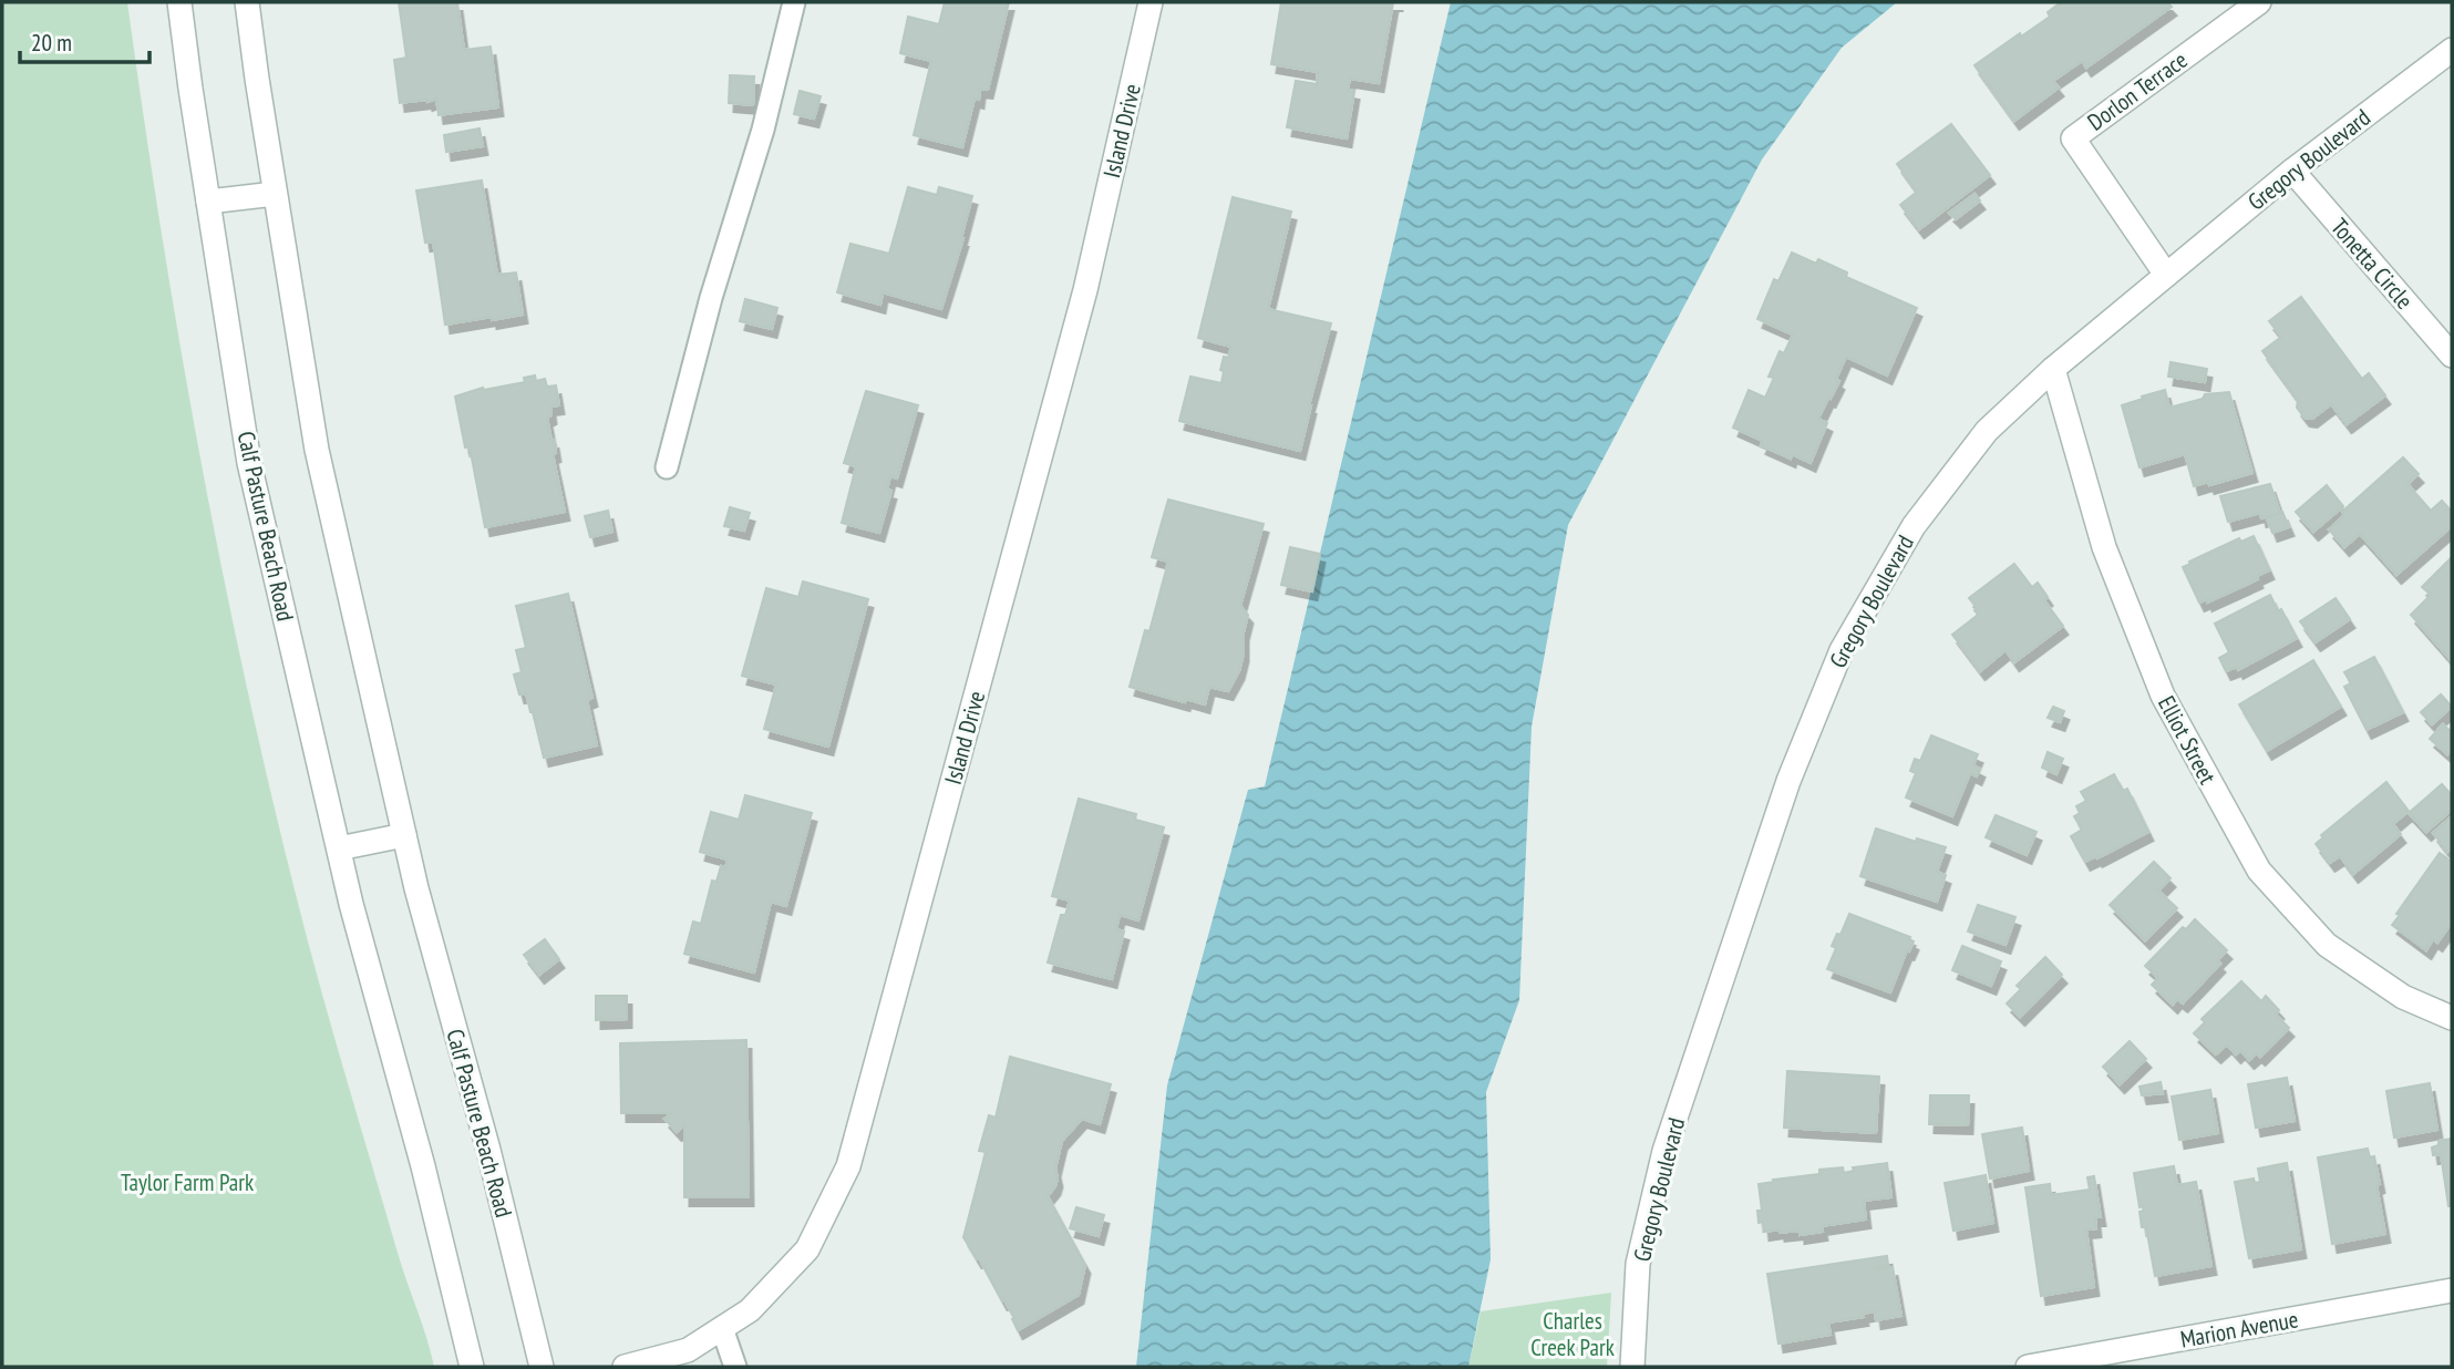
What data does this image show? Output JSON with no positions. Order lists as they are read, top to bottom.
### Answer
{
  "streets": {
    "street": [
      "Dorlon Terrace",
      "Island Drive",
      "Gregory Boulevard",
      "Tonetta Circle",
      "Calf Pasture Beach Road",
      "Elliot Street",
      "Marion Avenue"
    ]
  },
  "crossings": [
    ["Dorlon Terrace", "Gregory Boulevard"],
    ["Gregory Boulevard", "Tonetta Circle"],
    ["Gregory Boulevard", "Elliot Street"]
  ],
  "parks": ["Taylor Farm Park", "Charles Creek Park"],
  "scale_bar": "20 m"
}
